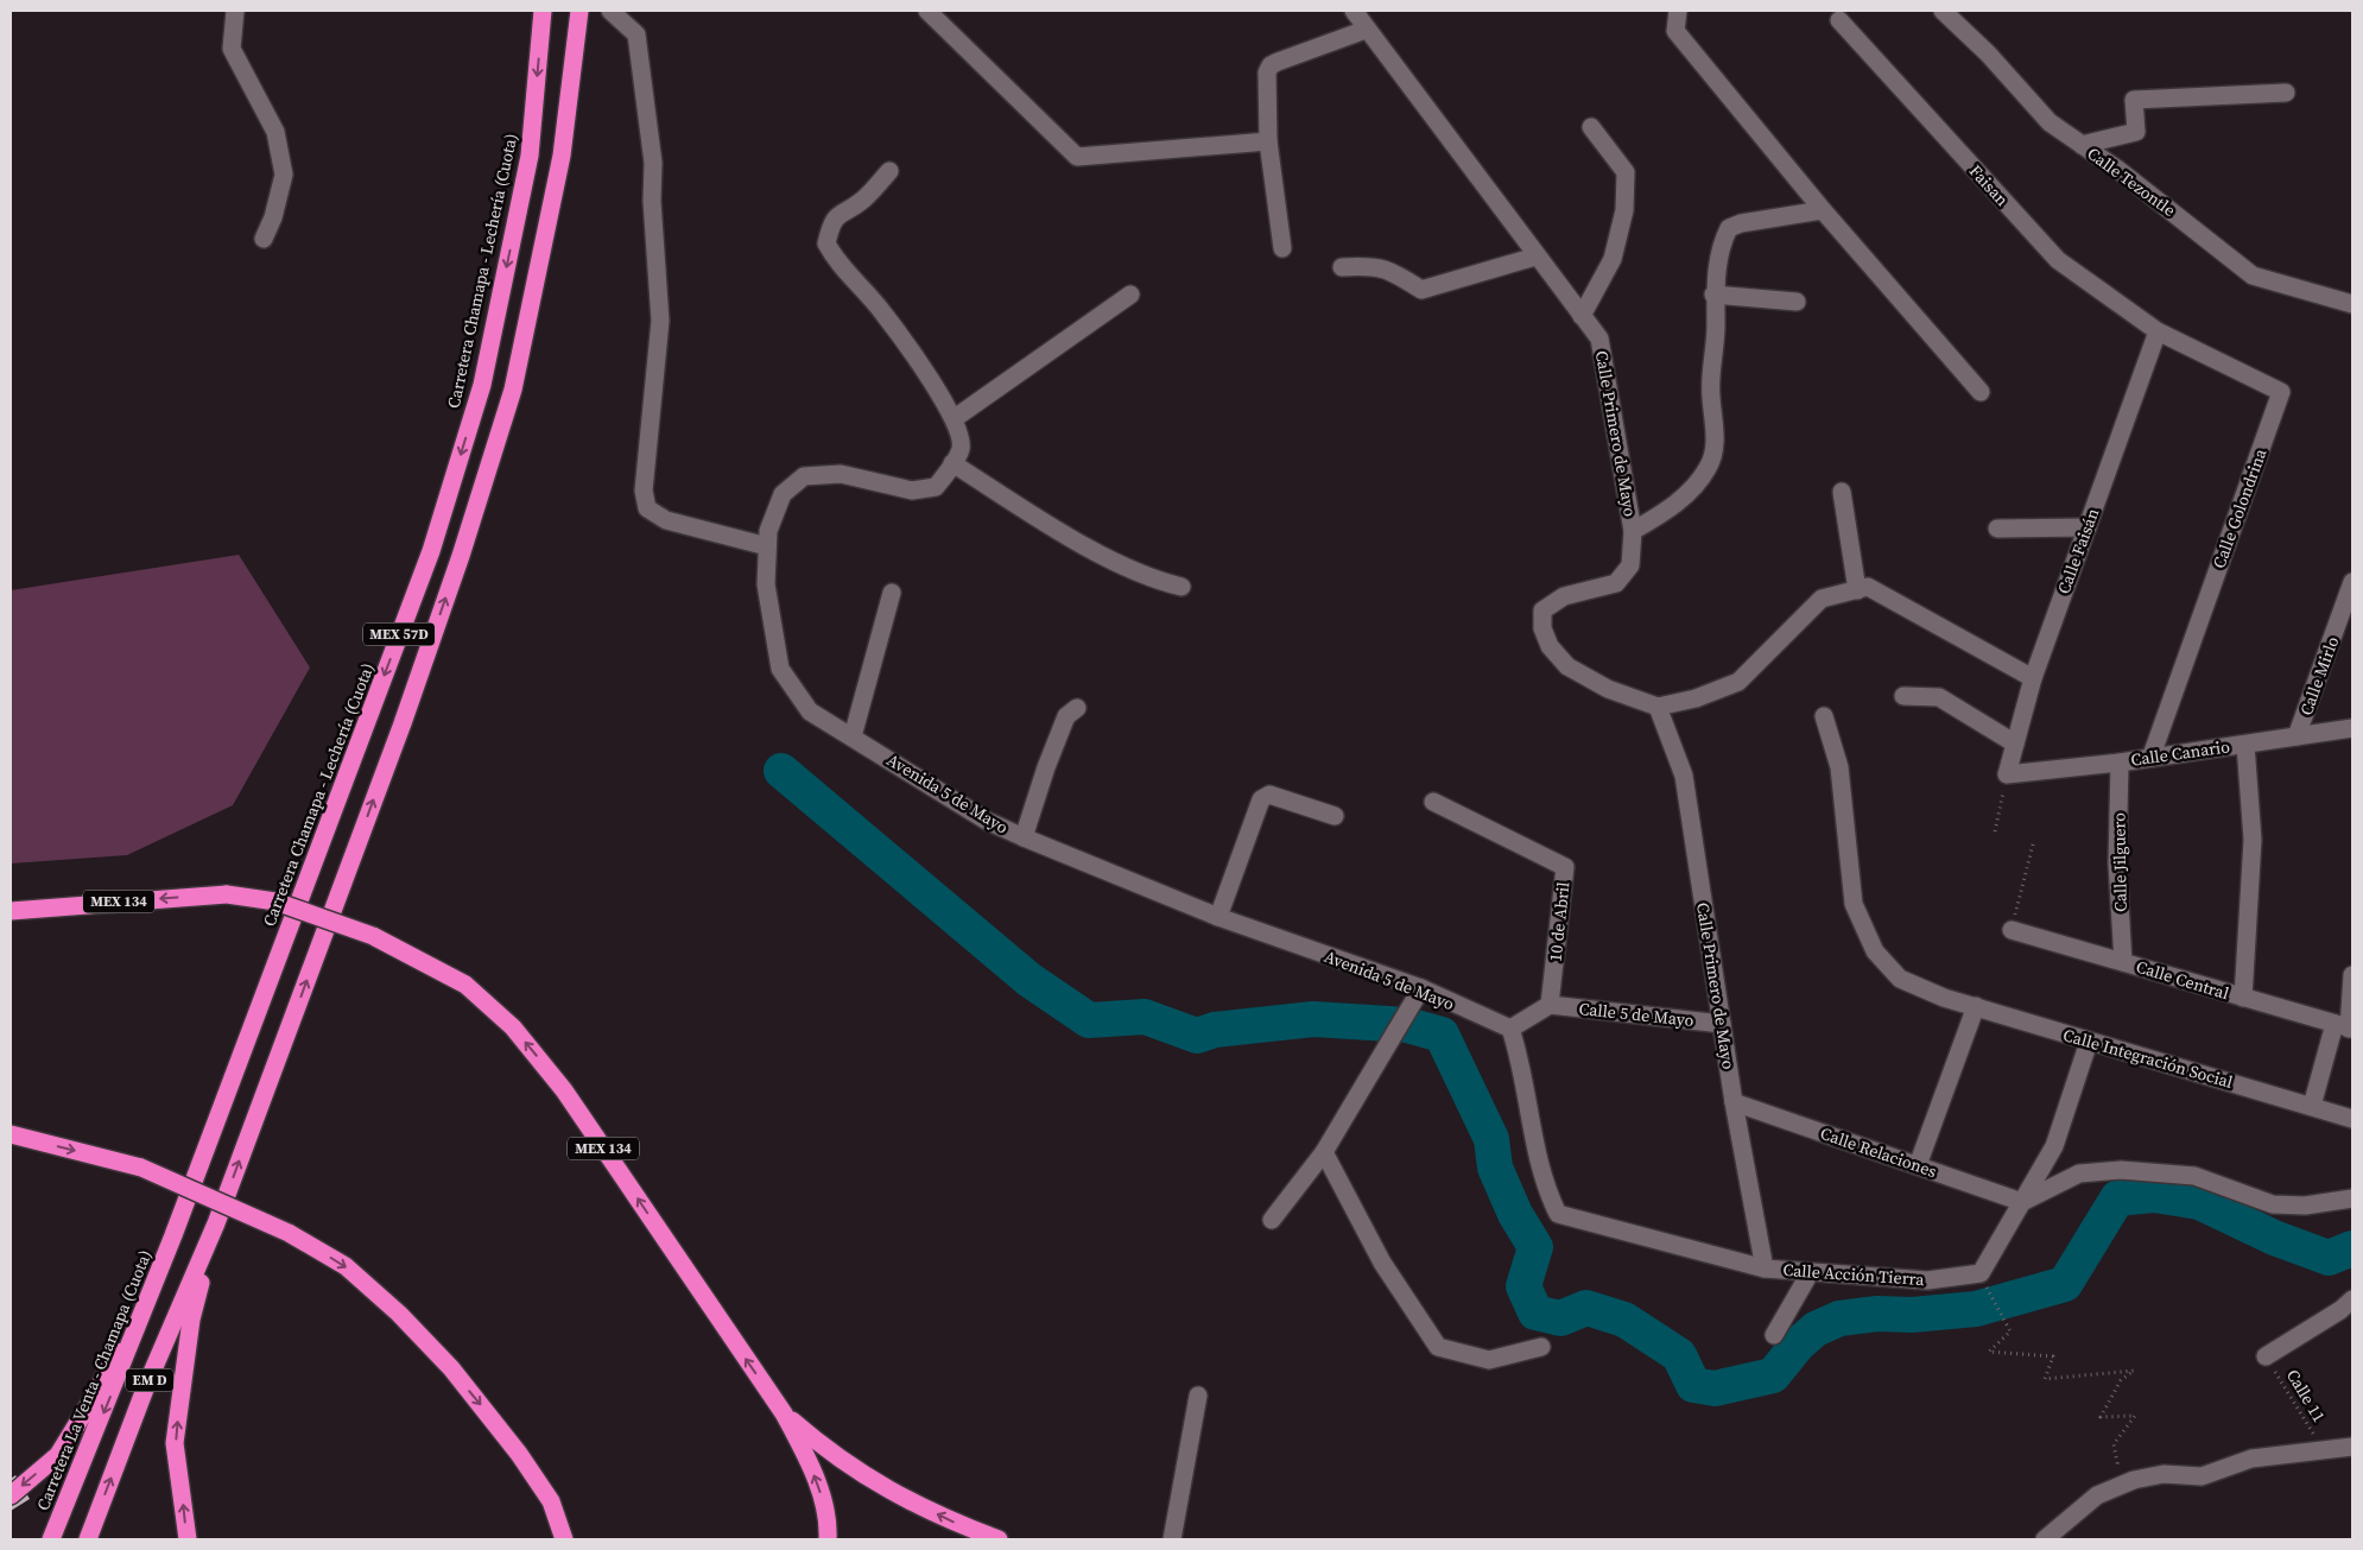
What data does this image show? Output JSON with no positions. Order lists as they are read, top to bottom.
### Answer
{
  "streets": {
    "highway": [
      "Carretera Chamapa - Lechería (Cuota)",
      "MEX 57D",
      "MEX 134",
      "Carretera La Venta - Chamapa (Cuota)",
      "EM D"
    ],
    "street": [
      "Calle Tezontle",
      "Faisan",
      "Calle Primero de Mayo",
      "Calle Golondrina",
      "Calle Faisán",
      "Calle Mirlo",
      "Calle Canario",
      "Avenida 5 de Mayo",
      "Calle Jilguero",
      "10 de Abril",
      "Calle Central",
      "Calle 5 de Mayo",
      "Calle Integración Social",
      "Calle Relaciones",
      "Calle Acción Tierra"
    ],
    "path": ["Calle 11"]
  },
  "crossings": [
    ["Faisan", "Calle Golondrina"],
    ["Faisan", "Calle Faisán"],
    ["Carretera Chamapa - Lechería (Cuota)", "Carretera La Venta - Chamapa (Cuota)"],
    ["Calle Primero de Mayo", "Calle 5 de Mayo"],
    ["Calle Primero de Mayo", "Calle Relaciones"],
    ["Calle Primero de Mayo", "Calle Acción Tierra"],
    ["Calle Golondrina", "Calle Faisán"],
    ["Calle Golondrina", "Calle Canario"],
    ["Calle Faisán", "Calle Canario"],
    ["MEX 57D", "EM D"],
    ["Calle Mirlo", "Calle Canario"],
    ["Calle Canario", "Calle Jilguero"],
    ["Calle Jilguero", "Calle Central"],
    ["10 de Abril", "Calle 5 de Mayo"],
    ["Calle Relaciones", "Calle Acción Tierra"]
  ]
}
